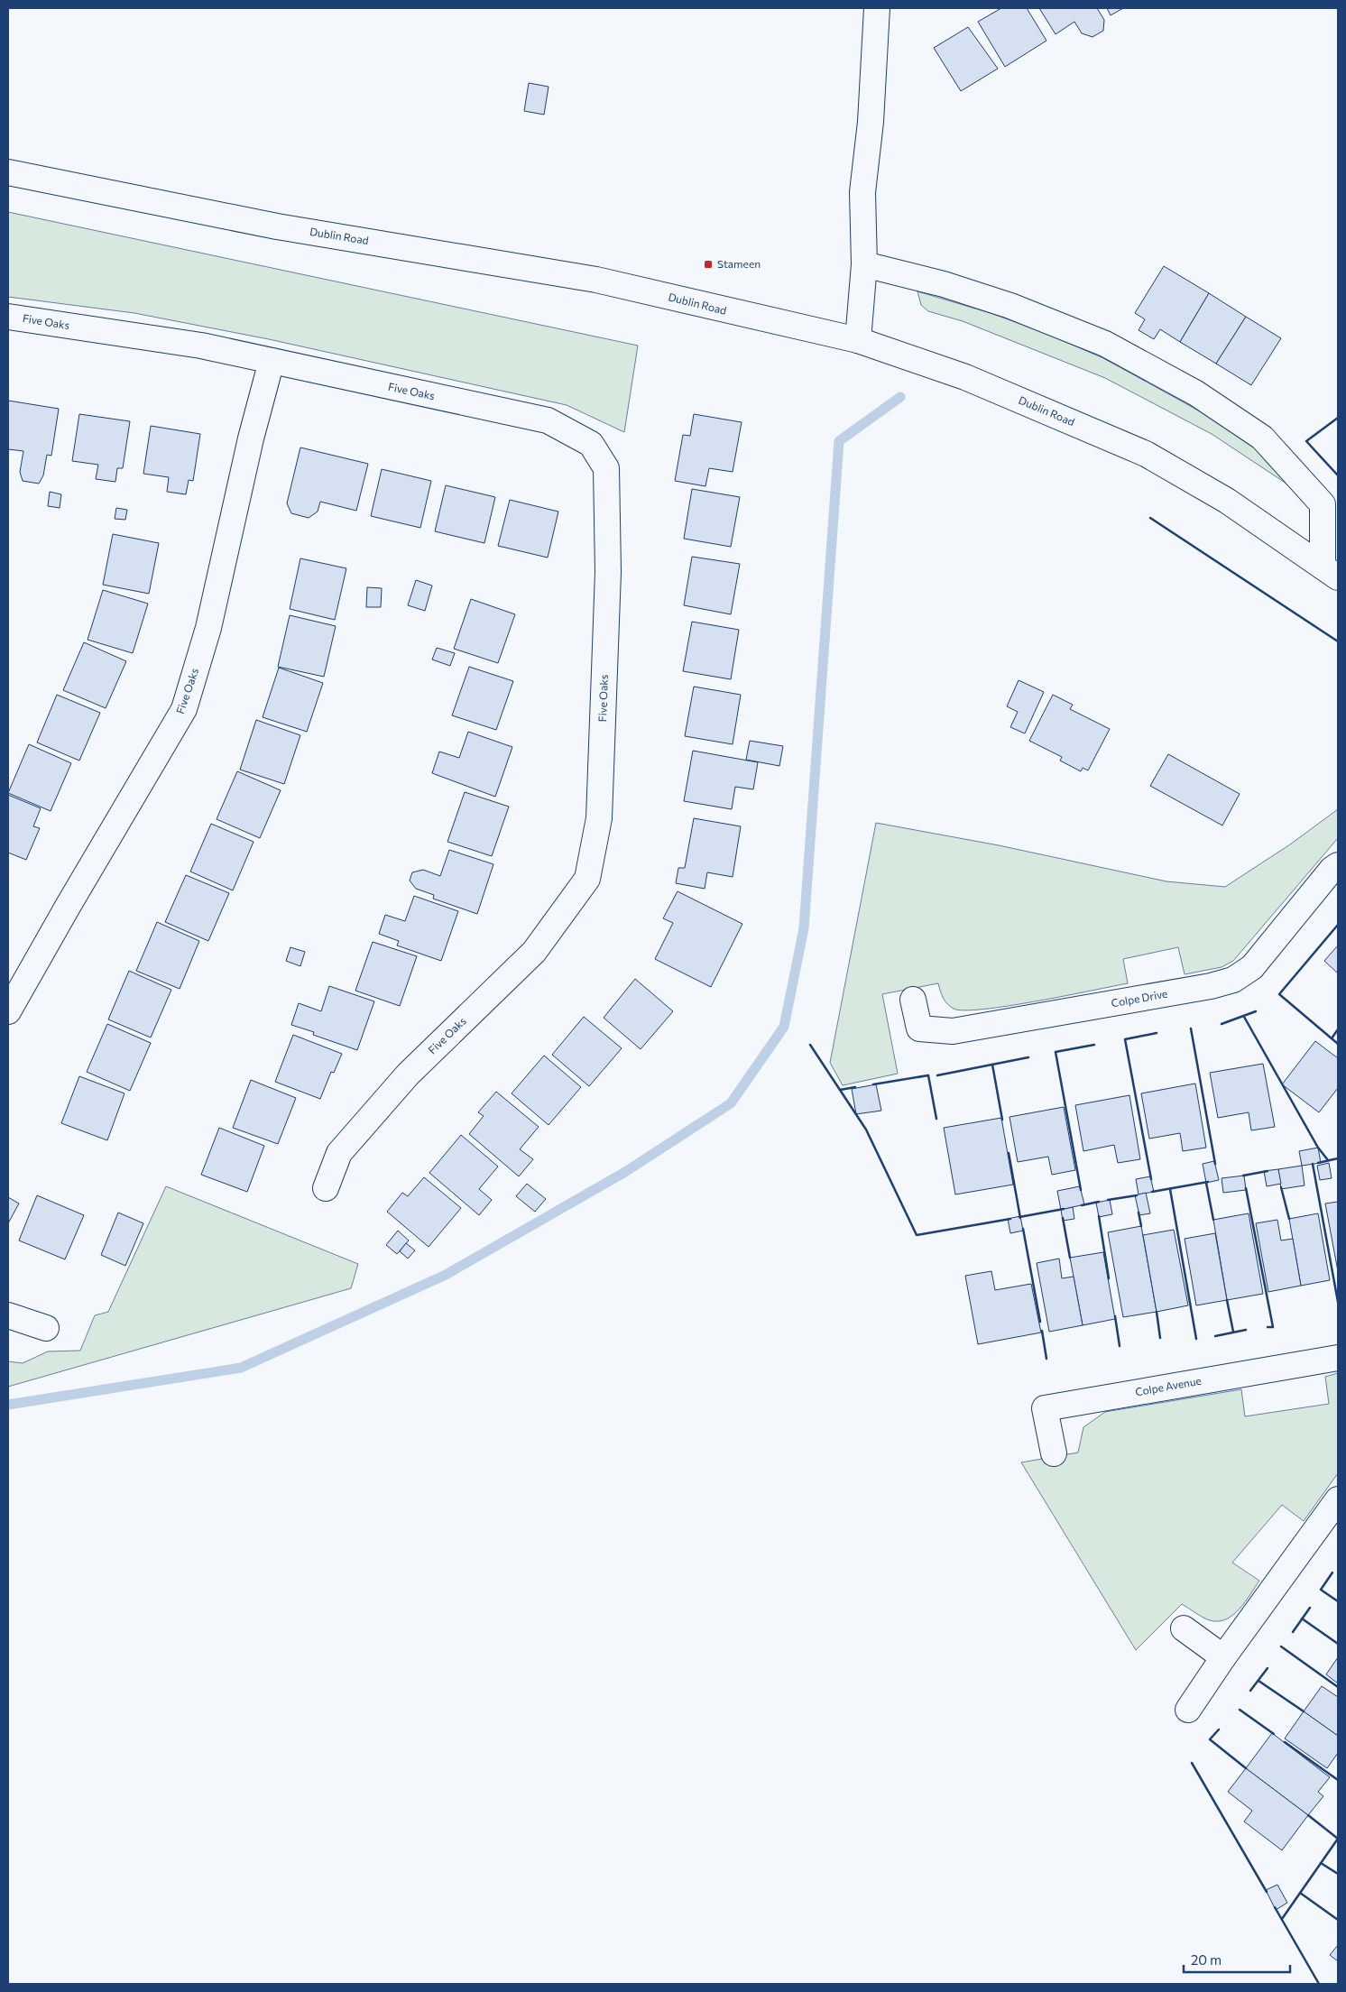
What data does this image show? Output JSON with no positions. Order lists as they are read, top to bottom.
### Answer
{
  "streets": {
    "street": [
      "Dublin Road",
      "Five Oaks",
      "Colpe Drive",
      "Colpe Avenue"
    ]
  },
  "places": {
    "transit": ["Stameen"]
  },
  "scale_bar": "20 m"
}
